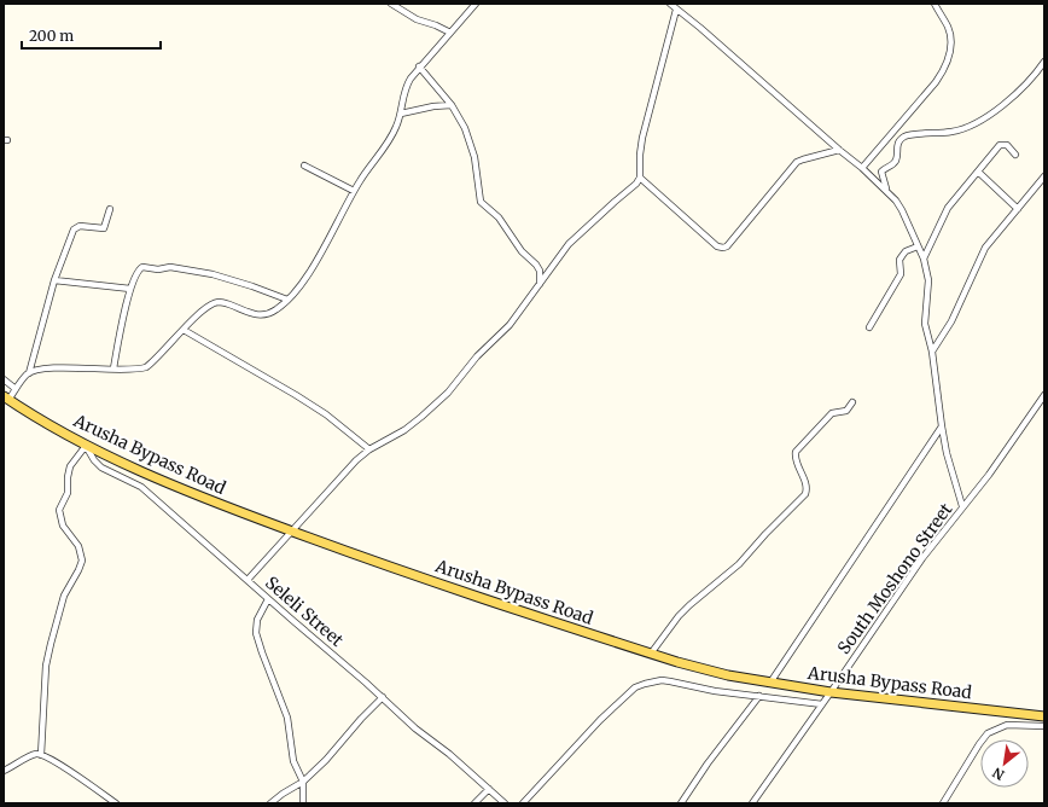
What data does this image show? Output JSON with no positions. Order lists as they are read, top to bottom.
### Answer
{
  "streets": {
    "main road": ["Arusha Bypass Road"],
    "street": ["South Moshono Street", "Seleli Street"]
  },
  "crossings": [
    ["Arusha Bypass Road", "South Moshono Street"],
    ["Arusha Bypass Road", "Seleli Street"]
  ],
  "scale_bar": "200 m",
  "north": "bottom left"
}
